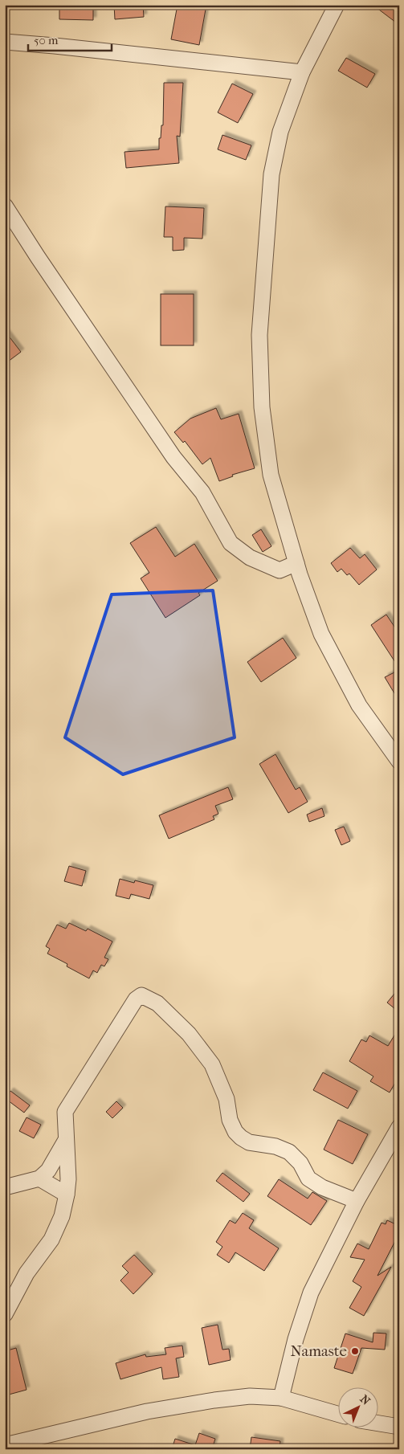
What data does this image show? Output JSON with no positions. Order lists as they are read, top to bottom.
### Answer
{
  "places": ["Namaste"],
  "scale_bar": "50 m",
  "north": "top right"
}
